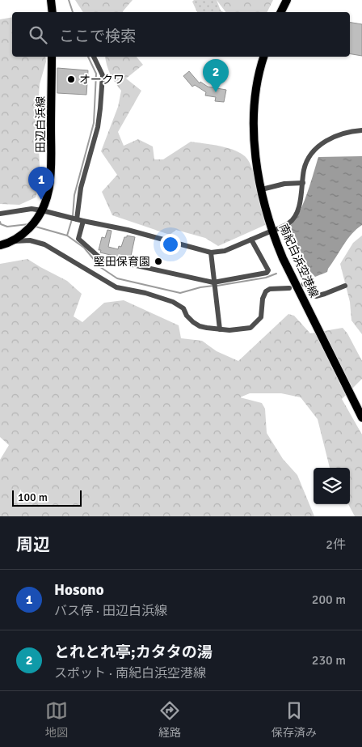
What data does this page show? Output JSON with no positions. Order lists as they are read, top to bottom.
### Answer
{
  "streets": {
    "main road": ["田辺白浜線", "南紀白浜空港線"]
  },
  "places": ["オークワ", "堅田保育園"],
  "scale_bar": "100 m",
  "page": {
    "search": "ここで検索",
    "pins": ["2", "1"],
    "scale": "100 m",
    "heading": ["周辺", "2件"],
    "list": [
      {
        "mark": "1",
        "name": "Hosono",
        "note": "バス停 · 田辺白浜線",
        "value": "200 m"
      },
      {
        "mark": "2",
        "name": "とれとれ亭;カタタの湯",
        "note": "スポット · 南紀白浜空港線",
        "value": "230 m"
      }
    ],
    "nav": ["地図", "経路", "保存済み"]
  }
}
